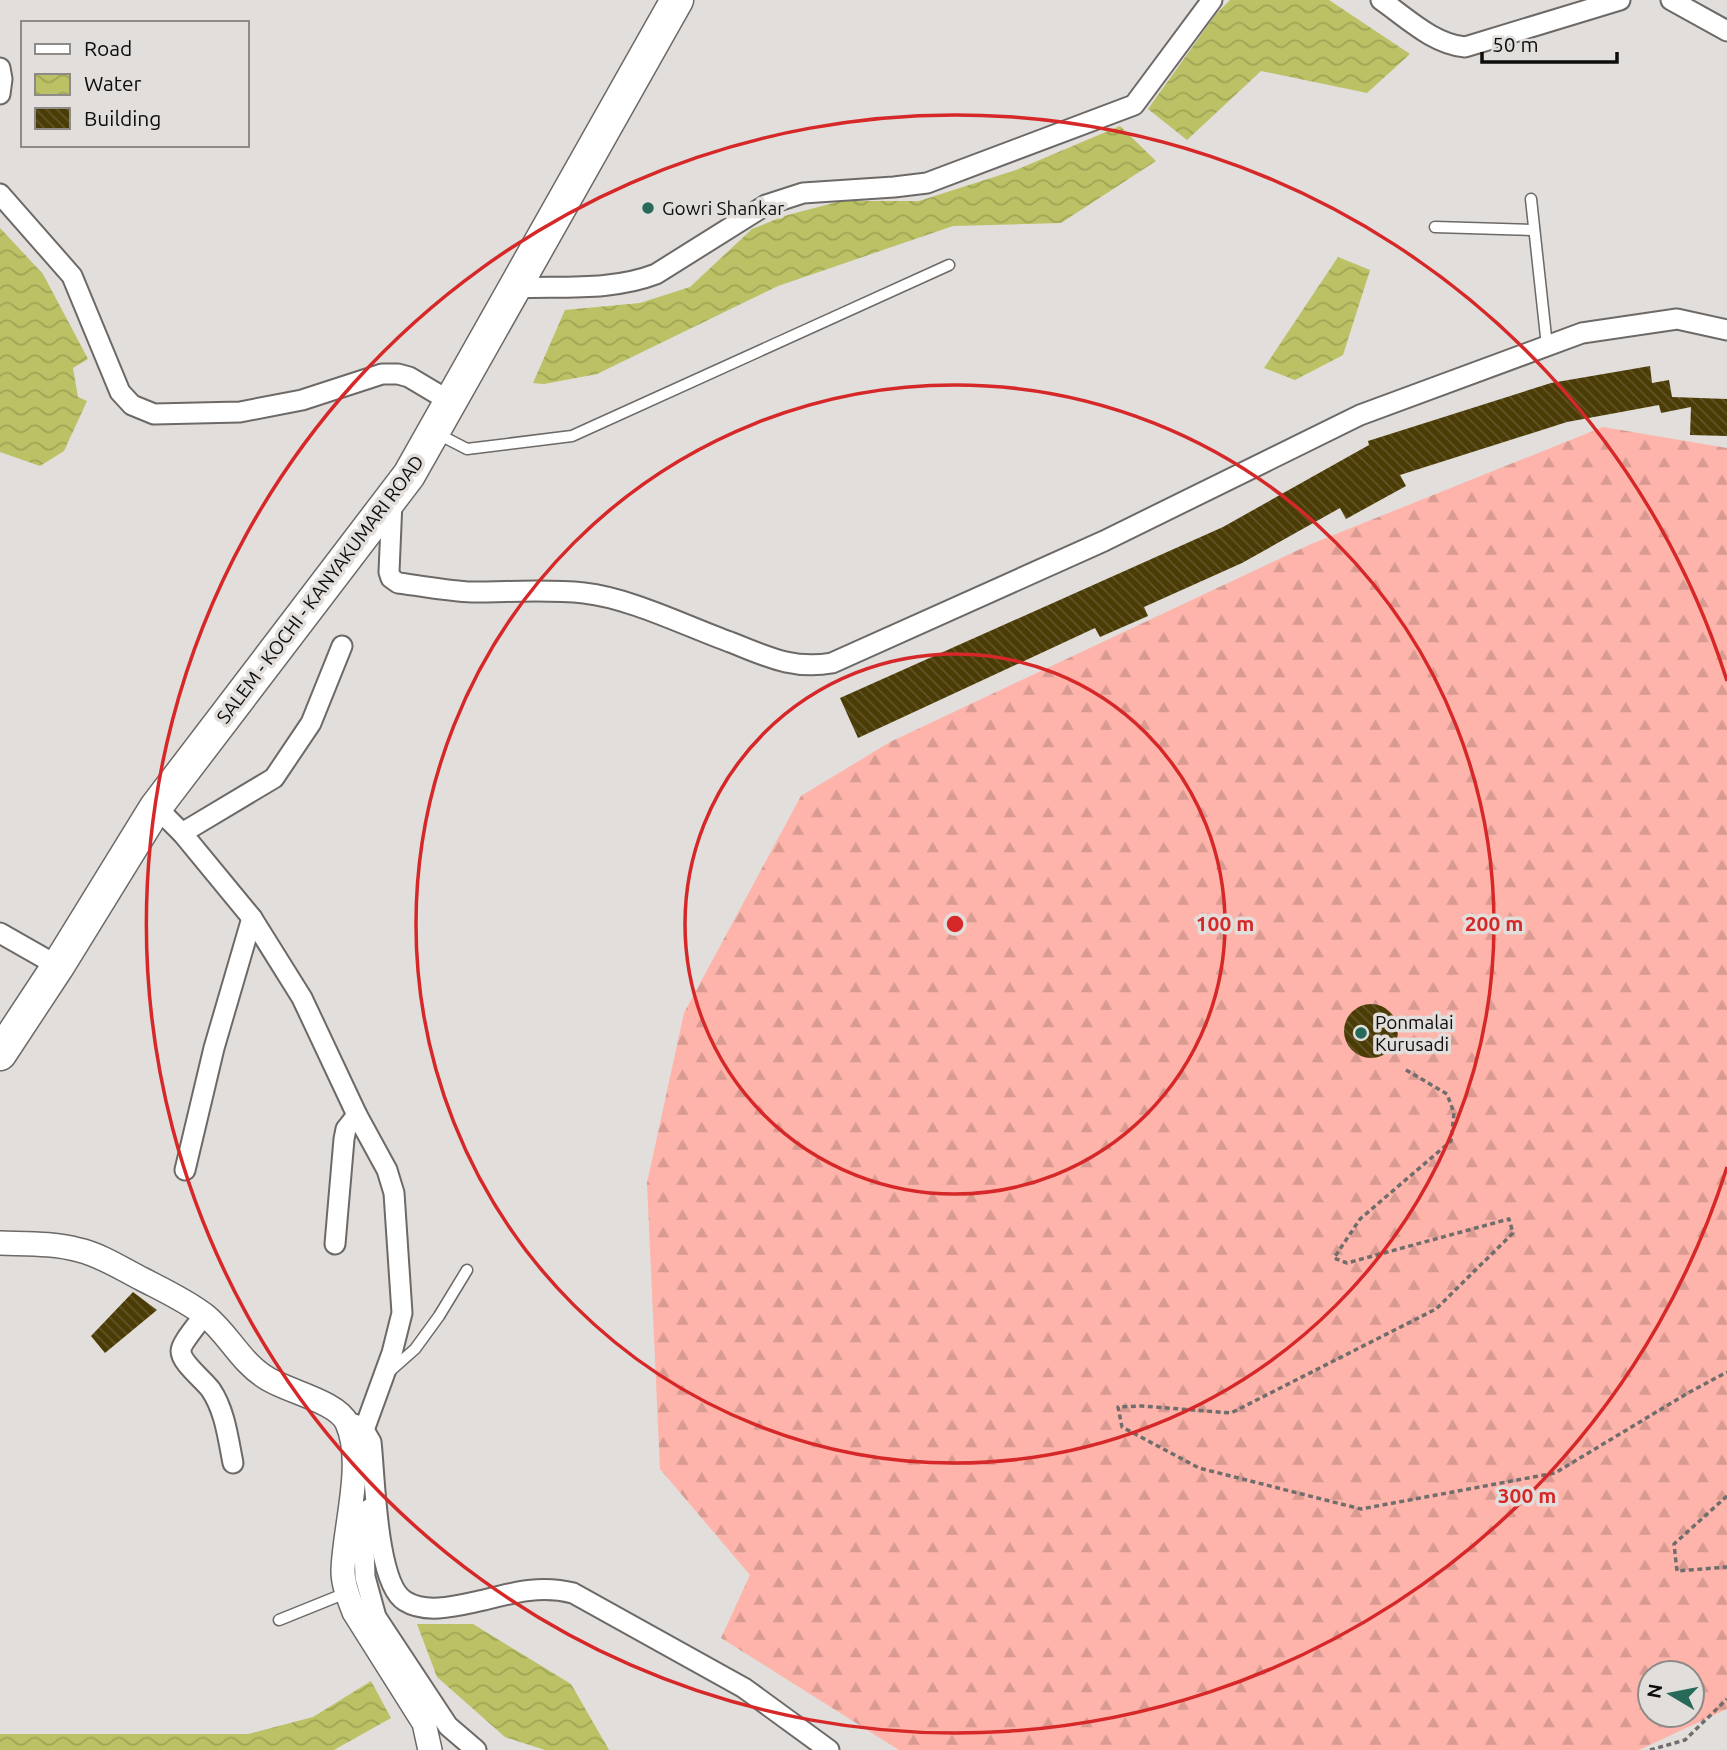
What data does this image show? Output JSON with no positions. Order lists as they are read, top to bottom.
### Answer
{
  "streets": {
    "highway": ["SALEM - KOCHI - KANYAKUMARI ROAD"]
  },
  "places": ["Gowri Shankar", "Ponmalai Kurusadi"],
  "legend": ["Road", "Water", "Building"],
  "scale_bar": "50 m",
  "north": "left",
  "rings": ["100 m", "200 m", "300 m"]
}
